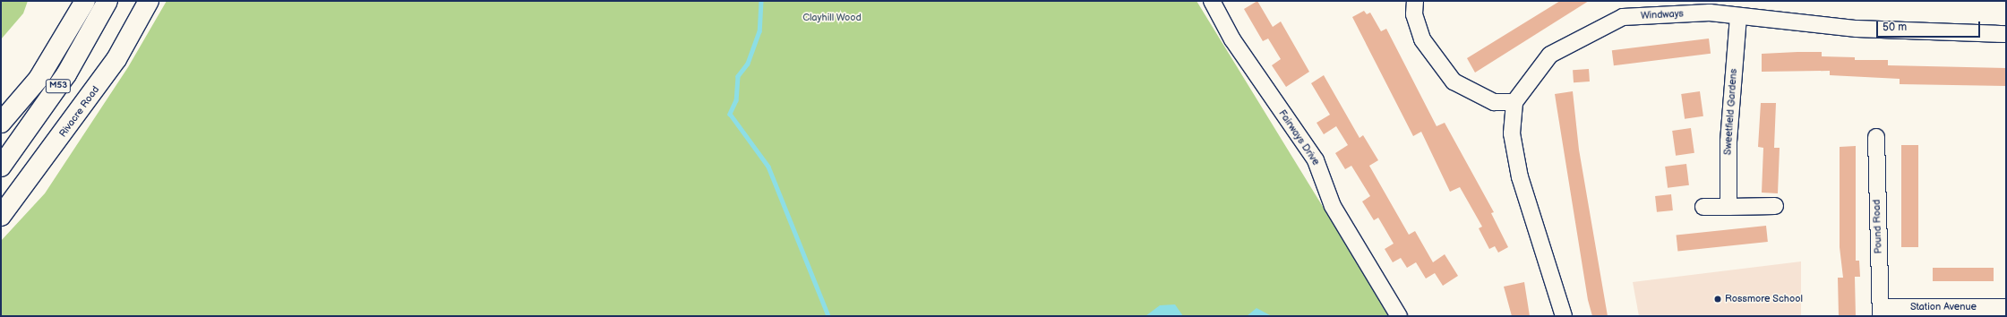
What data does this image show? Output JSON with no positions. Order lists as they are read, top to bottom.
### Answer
{
  "streets": {
    "main road": ["M53", "Rivacre Road"],
    "street": [
      "Windways",
      "Sweetfield Gardens",
      "Fairways Drive",
      "Pound Road",
      "Station Avenue"
    ]
  },
  "crossings": [
    ["Windways", "Sweetfield Gardens"],
    ["Pound Road", "Station Avenue"]
  ],
  "parks": ["Clayhill Wood"],
  "places": ["Rossmore School"],
  "scale_bar": "50 m"
}
